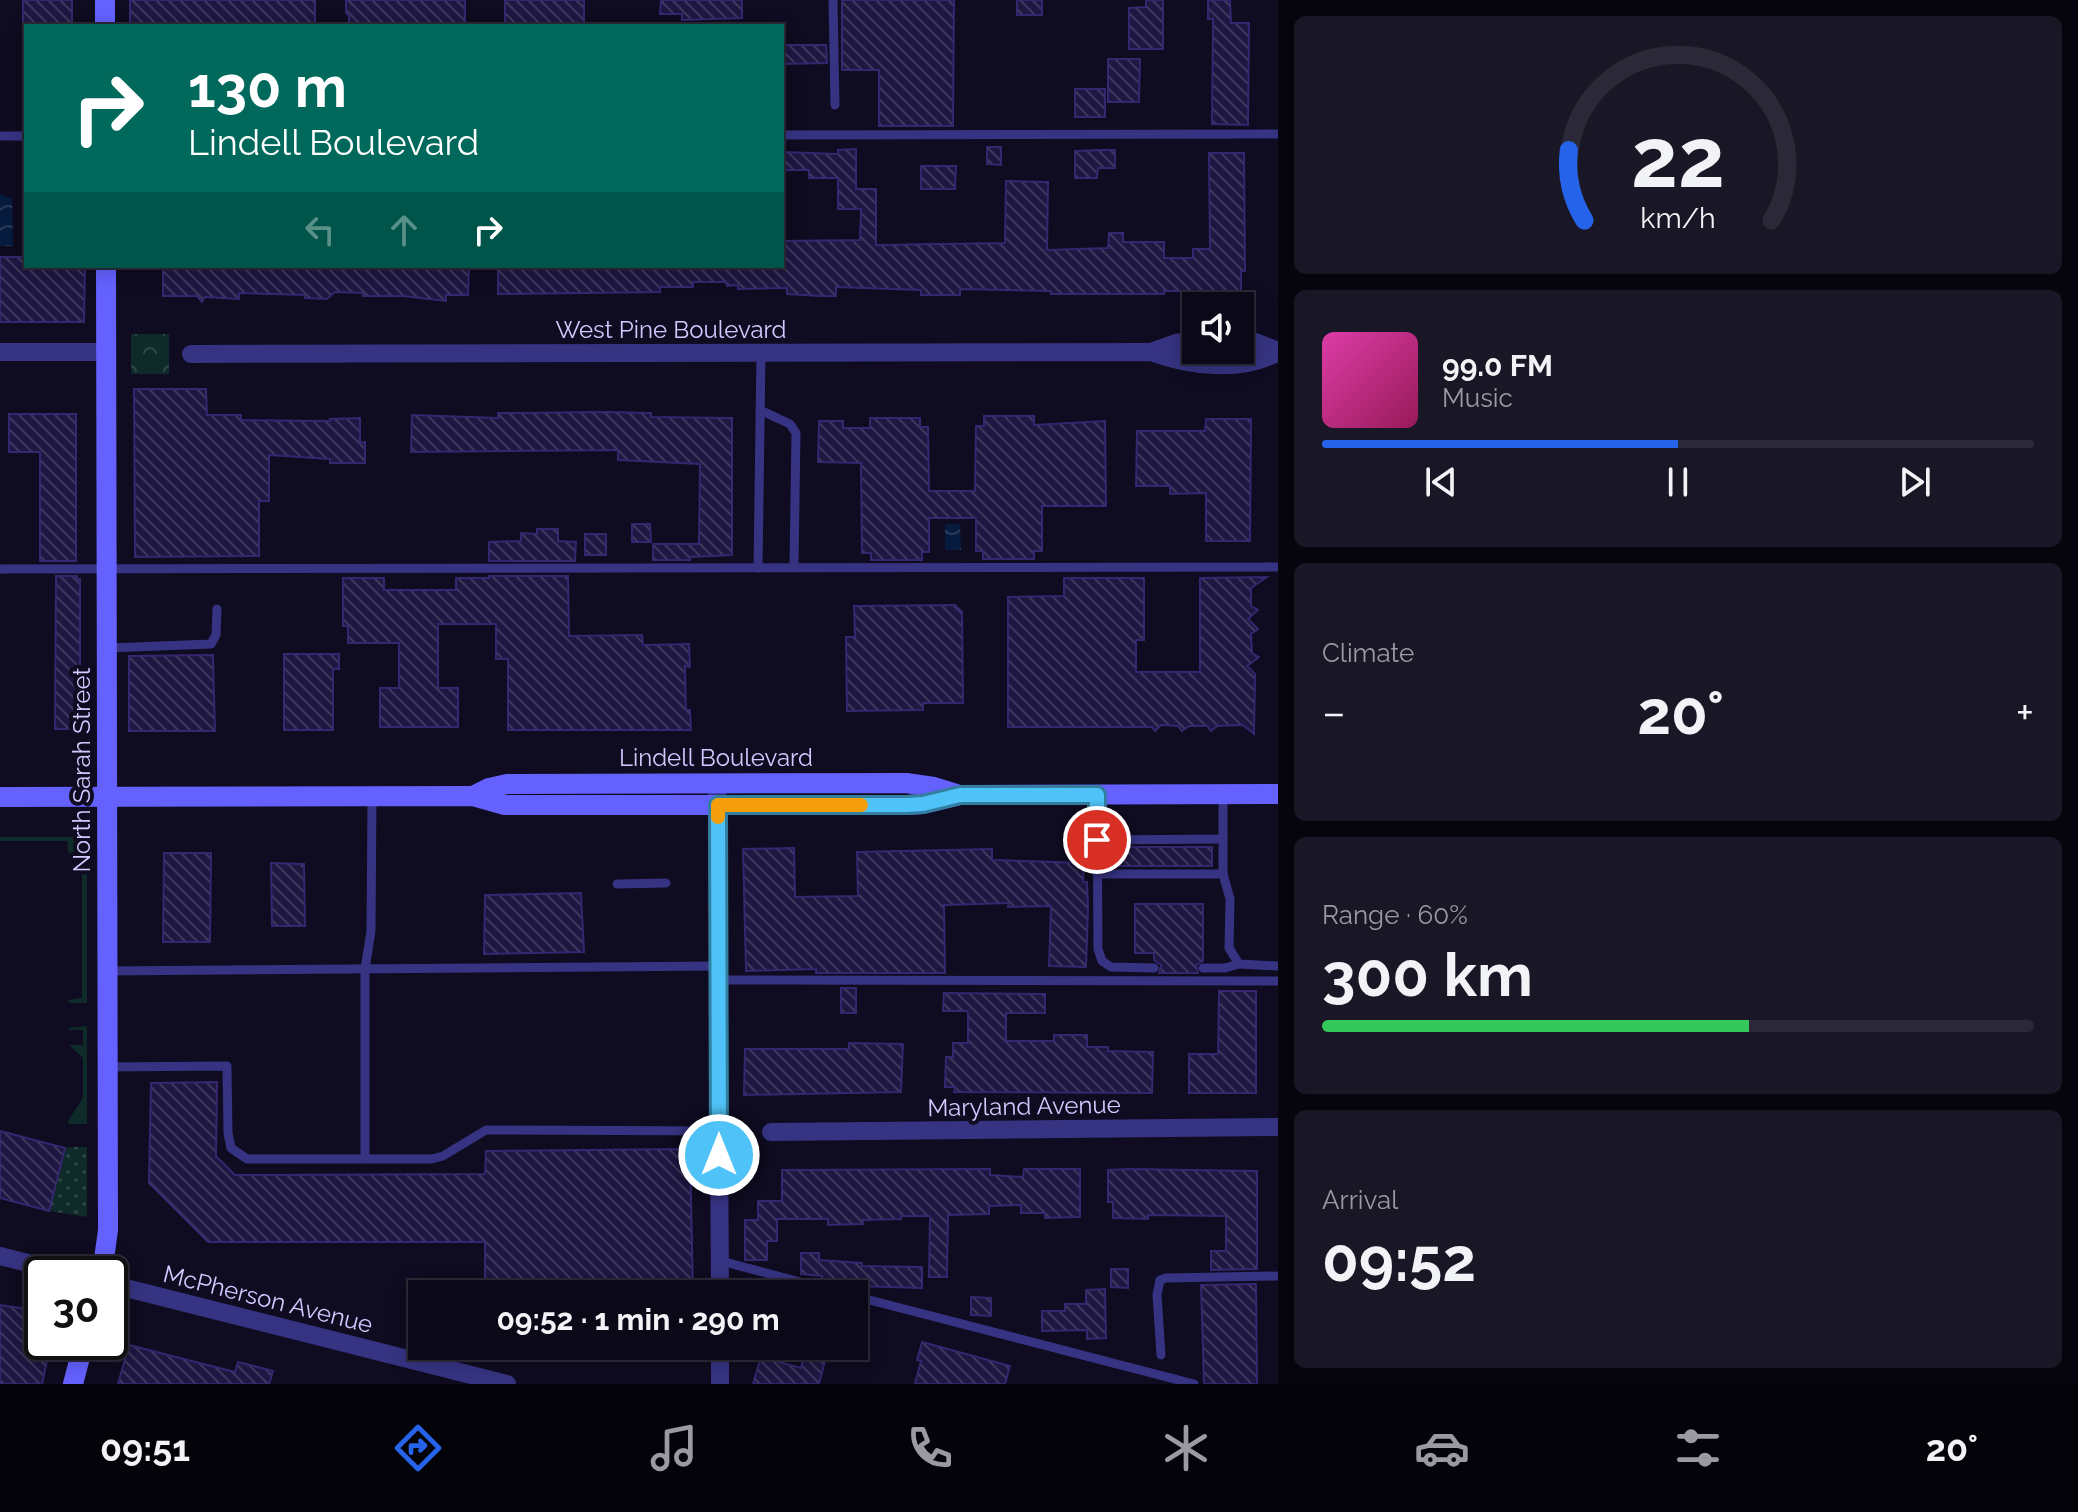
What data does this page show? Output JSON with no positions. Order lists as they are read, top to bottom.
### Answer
{
  "streets": {
    "main road": ["Lindell Boulevard", "North Sarah Street"],
    "street": ["West Pine Boulevard", "Maryland Avenue", "McPherson Avenue"]
  },
  "crossings": [
    ["Lindell Boulevard", "North Sarah Street"]
  ],
  "page": {
    "turn": ["130 m", "Lindell Boulevard"],
    "song": ["99.0 FM", "Music"],
    "tile": [
      "Climate",
      ["Range · 60%", "300 km"],
      ["Arrival", "09:52"]
    ],
    "heat": ["−", "20°", "+"],
    "limit": "30",
    "trip": "09:52 · 1 min · 290 m",
    "tabs": ["09:51", "20°"],
    "gauge": ["22", "km/h"]
  }
}
